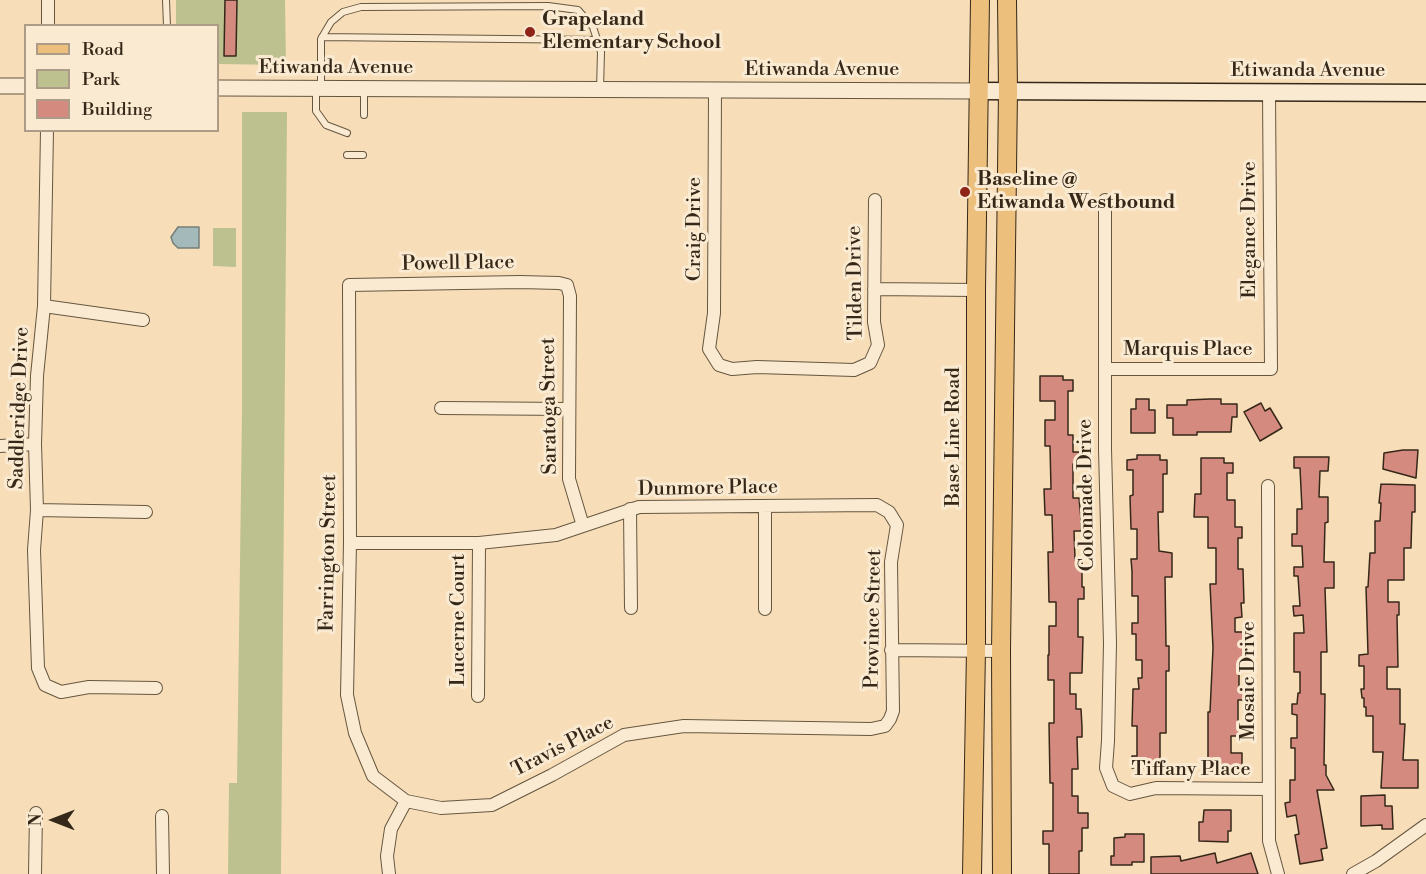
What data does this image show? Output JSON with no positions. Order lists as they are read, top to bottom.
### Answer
{
  "streets": {
    "main road": ["Etiwanda Avenue", "Base Line Road"],
    "street": [
      "Craig Drive",
      "Elegance Drive",
      "Powell Place",
      "Tilden Drive",
      "Marquis Place",
      "Saratoga Street",
      "Saddleridge Drive",
      "Dunmore Place",
      "Colonnade Drive",
      "Farrington Street",
      "Province Street",
      "Lucerne Court",
      "Mosaic Drive",
      "Travis Place",
      "Tiffany Place"
    ]
  },
  "crossings": [
    ["Etiwanda Avenue", "Craig Drive"],
    ["Etiwanda Avenue", "Elegance Drive"],
    ["Etiwanda Avenue", "Base Line Road"],
    ["Craig Drive", "Tilden Drive"],
    ["Elegance Drive", "Marquis Place"],
    ["Powell Place", "Saratoga Street"],
    ["Powell Place", "Farrington Street"],
    ["Marquis Place", "Colonnade Drive"],
    ["Saratoga Street", "Dunmore Place"],
    ["Dunmore Place", "Farrington Street"],
    ["Dunmore Place", "Province Street"],
    ["Dunmore Place", "Lucerne Court"],
    ["Colonnade Drive", "Tiffany Place"],
    ["Farrington Street", "Travis Place"],
    ["Province Street", "Travis Place"],
    ["Mosaic Drive", "Tiffany Place"]
  ],
  "places": ["Grapeland Elementary School", "Baseline @ Etiwanda Westbound"],
  "legend": ["Road", "Park", "Building"],
  "north": "left"
}
